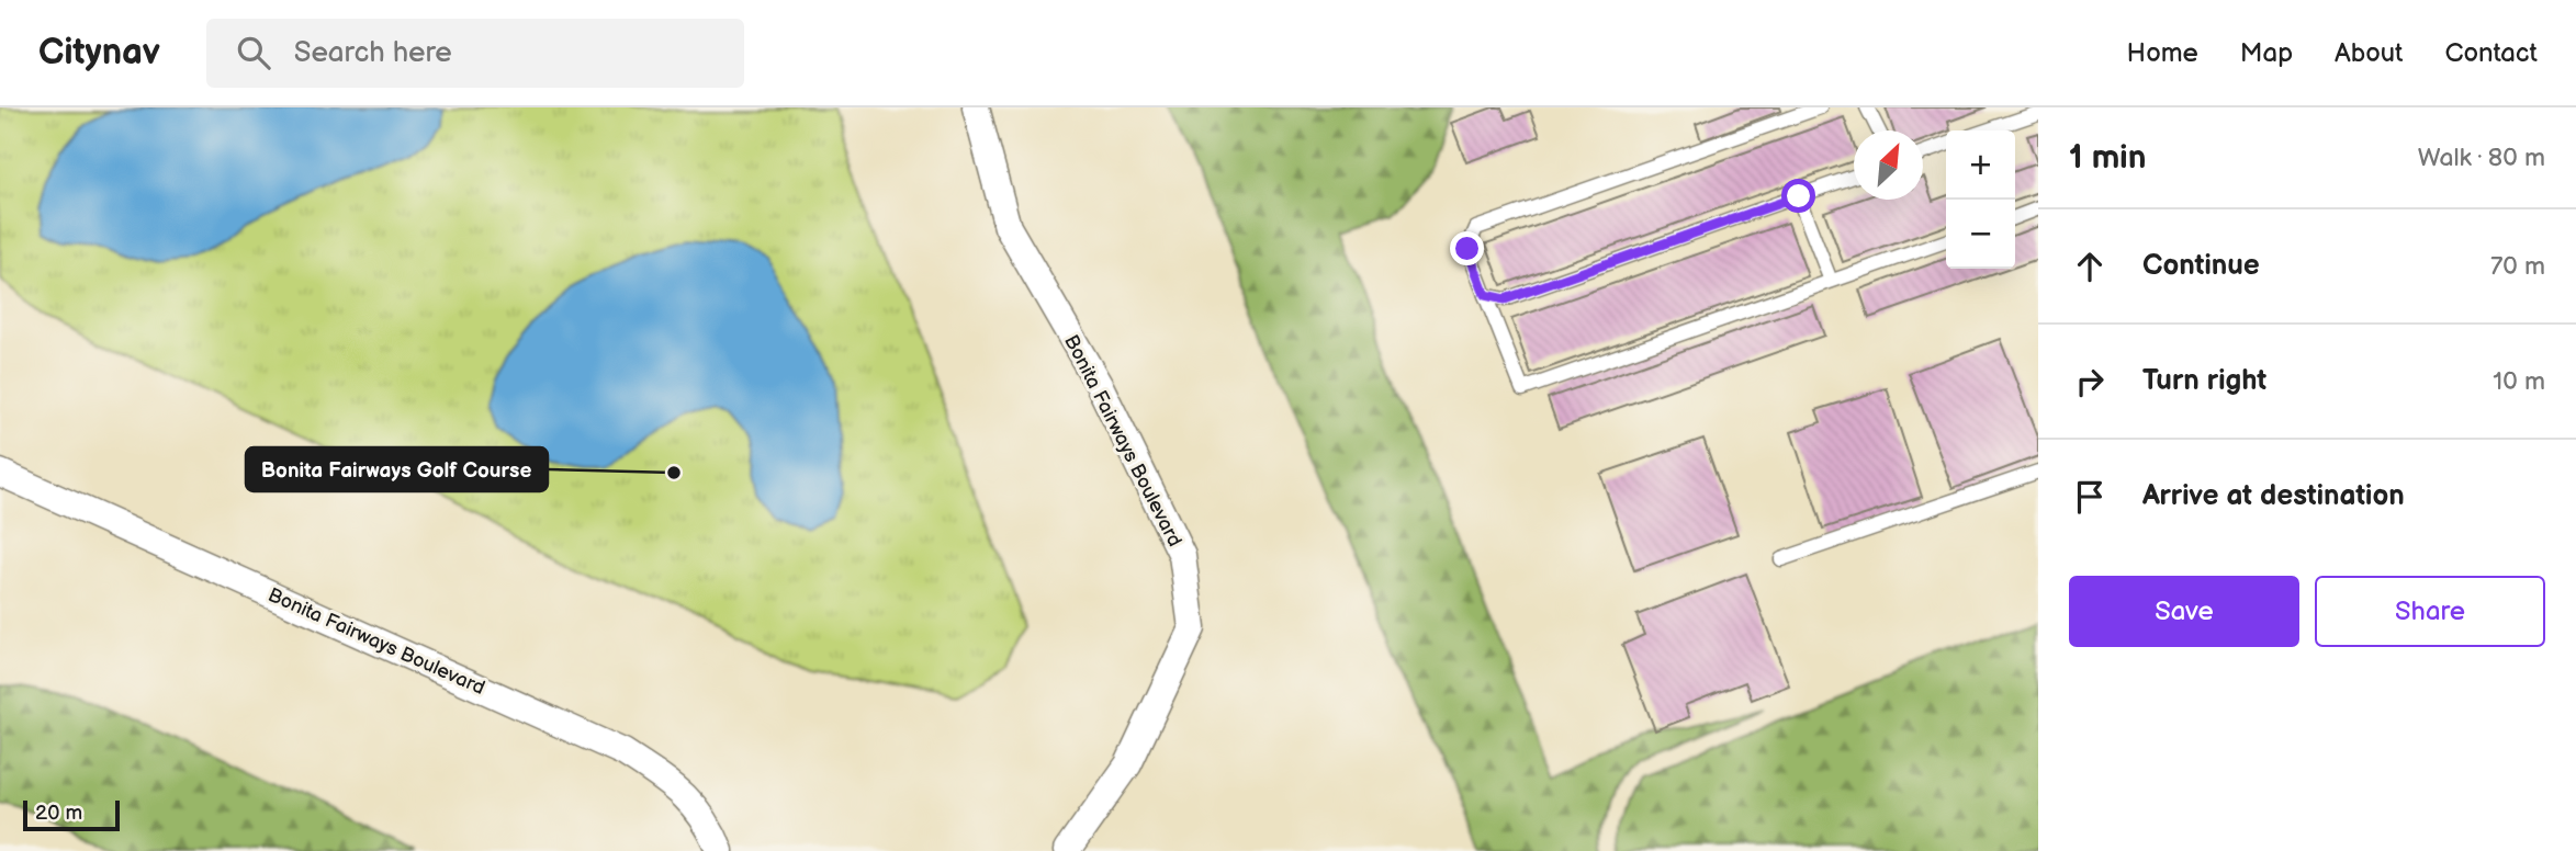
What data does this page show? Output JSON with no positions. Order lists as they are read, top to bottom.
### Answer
{
  "streets": {
    "street": ["Bonita Fairways Boulevard"]
  },
  "places": ["Bonita Fairways Golf Course"],
  "scale_bar": "20 m",
  "north": "top right",
  "page": {
    "header": "Citynav",
    "search": "Search here",
    "nav": [
      "Home",
      "Map",
      "About",
      "Contact"
    ],
    "heading": ["1 min", "Walk · 80 m"],
    "map_buttons": ["+", "−"],
    "list": [
      ["Continue", "70 m"],
      ["Turn right", "10 m"],
      "Arrive at destination"
    ],
    "buttons": ["Save", "Share"],
    "scale": "20 m"
  }
}
